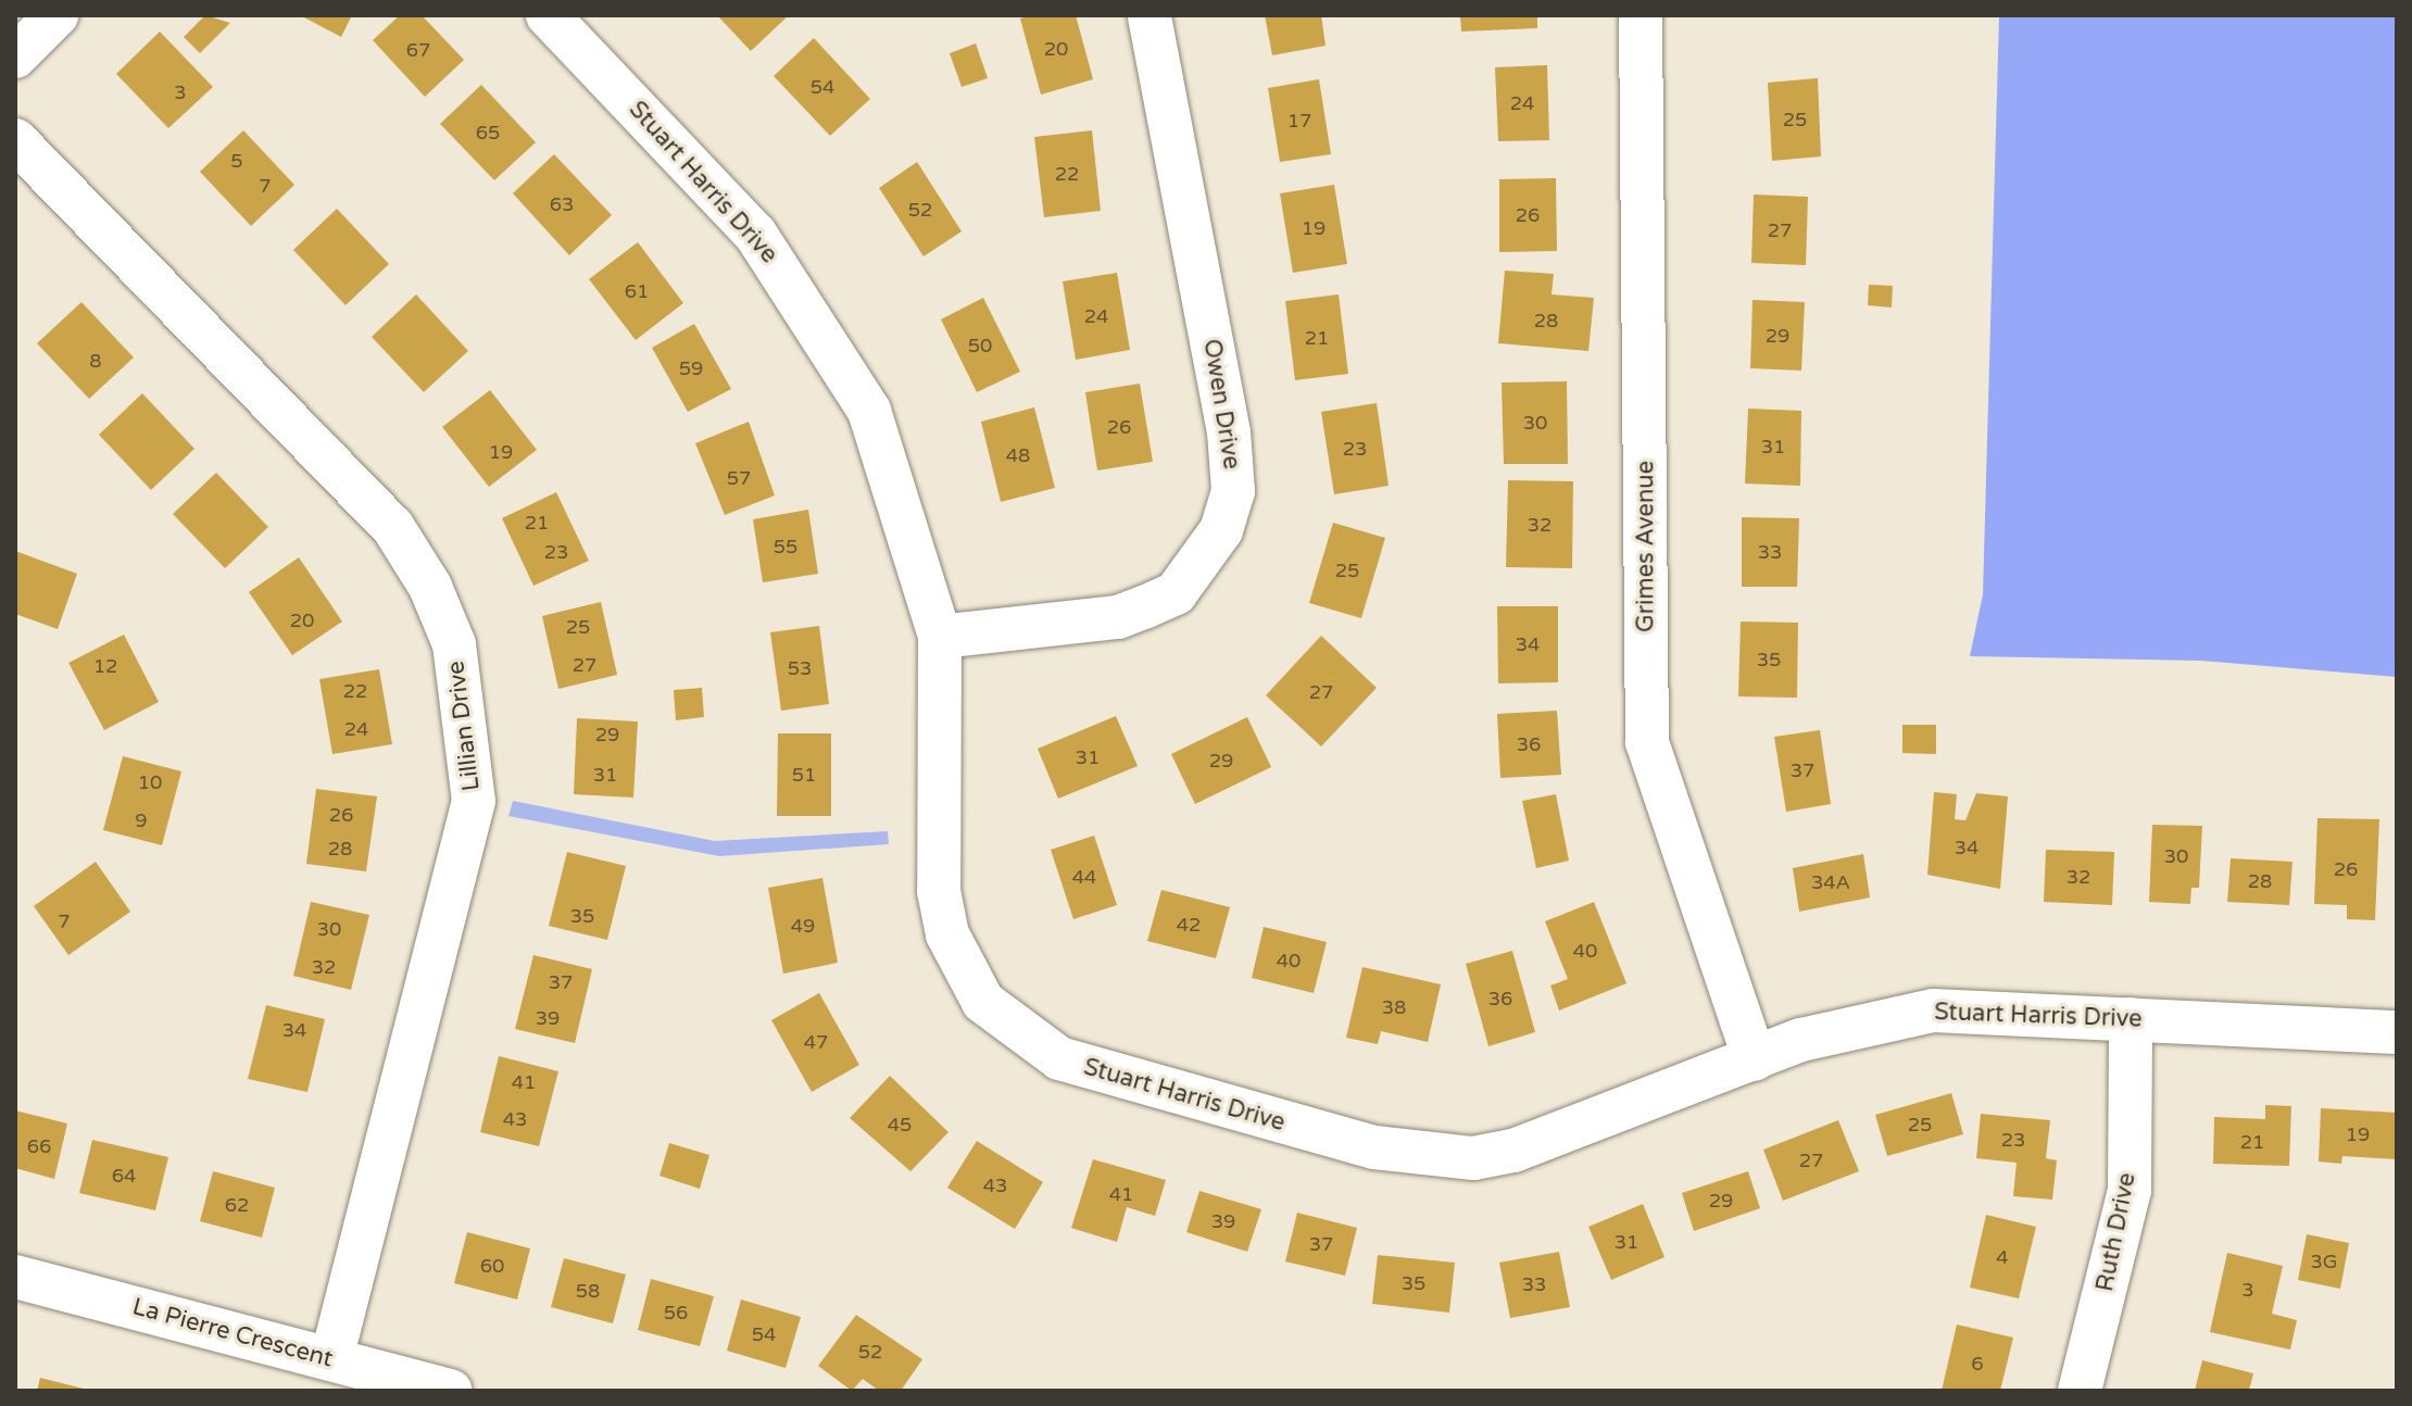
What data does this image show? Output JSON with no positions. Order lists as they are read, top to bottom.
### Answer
{
  "streets": {
    "street": [
      "Stuart Harris Drive",
      "Owen Drive",
      "Grimes Avenue",
      "Lillian Drive",
      "Ruth Drive",
      "La Pierre Crescent"
    ]
  },
  "crossings": [
    ["Stuart Harris Drive", "Owen Drive"],
    ["Stuart Harris Drive", "Grimes Avenue"],
    ["Stuart Harris Drive", "Ruth Drive"],
    ["Lillian Drive", "La Pierre Crescent"]
  ],
  "house_numbers": [
    "20",
    "67",
    "54",
    "3",
    "24",
    "25",
    "17",
    "65",
    "5",
    "22",
    "7",
    "63",
    "52",
    "26",
    "19",
    "27",
    "61",
    "24",
    "28",
    "29",
    "21",
    "50",
    "8",
    "59",
    "30",
    "26",
    "31",
    "23",
    "19",
    "48",
    "57",
    "21",
    "32",
    "55",
    "23",
    "33",
    "25",
    "20",
    "25",
    "34",
    "35",
    "27",
    "12",
    "53",
    "22",
    "27",
    "24",
    "29",
    "36",
    "31",
    "29",
    "37",
    "31",
    "51",
    "10",
    "26",
    "9",
    "34",
    "28",
    "30",
    "26",
    "44",
    "32",
    "28",
    "34A",
    "35",
    "7",
    "42",
    "49",
    "30",
    "40",
    "40",
    "32",
    "37",
    "36",
    "38",
    "39",
    "34",
    "47",
    "41",
    "43",
    "45",
    "25",
    "19",
    "23",
    "21",
    "66",
    "27",
    "64",
    "43",
    "41",
    "29",
    "62",
    "39",
    "31",
    "37",
    "4",
    "3G",
    "60",
    "35",
    "33",
    "3",
    "58",
    "56",
    "54",
    "52",
    "6"
  ]
}
